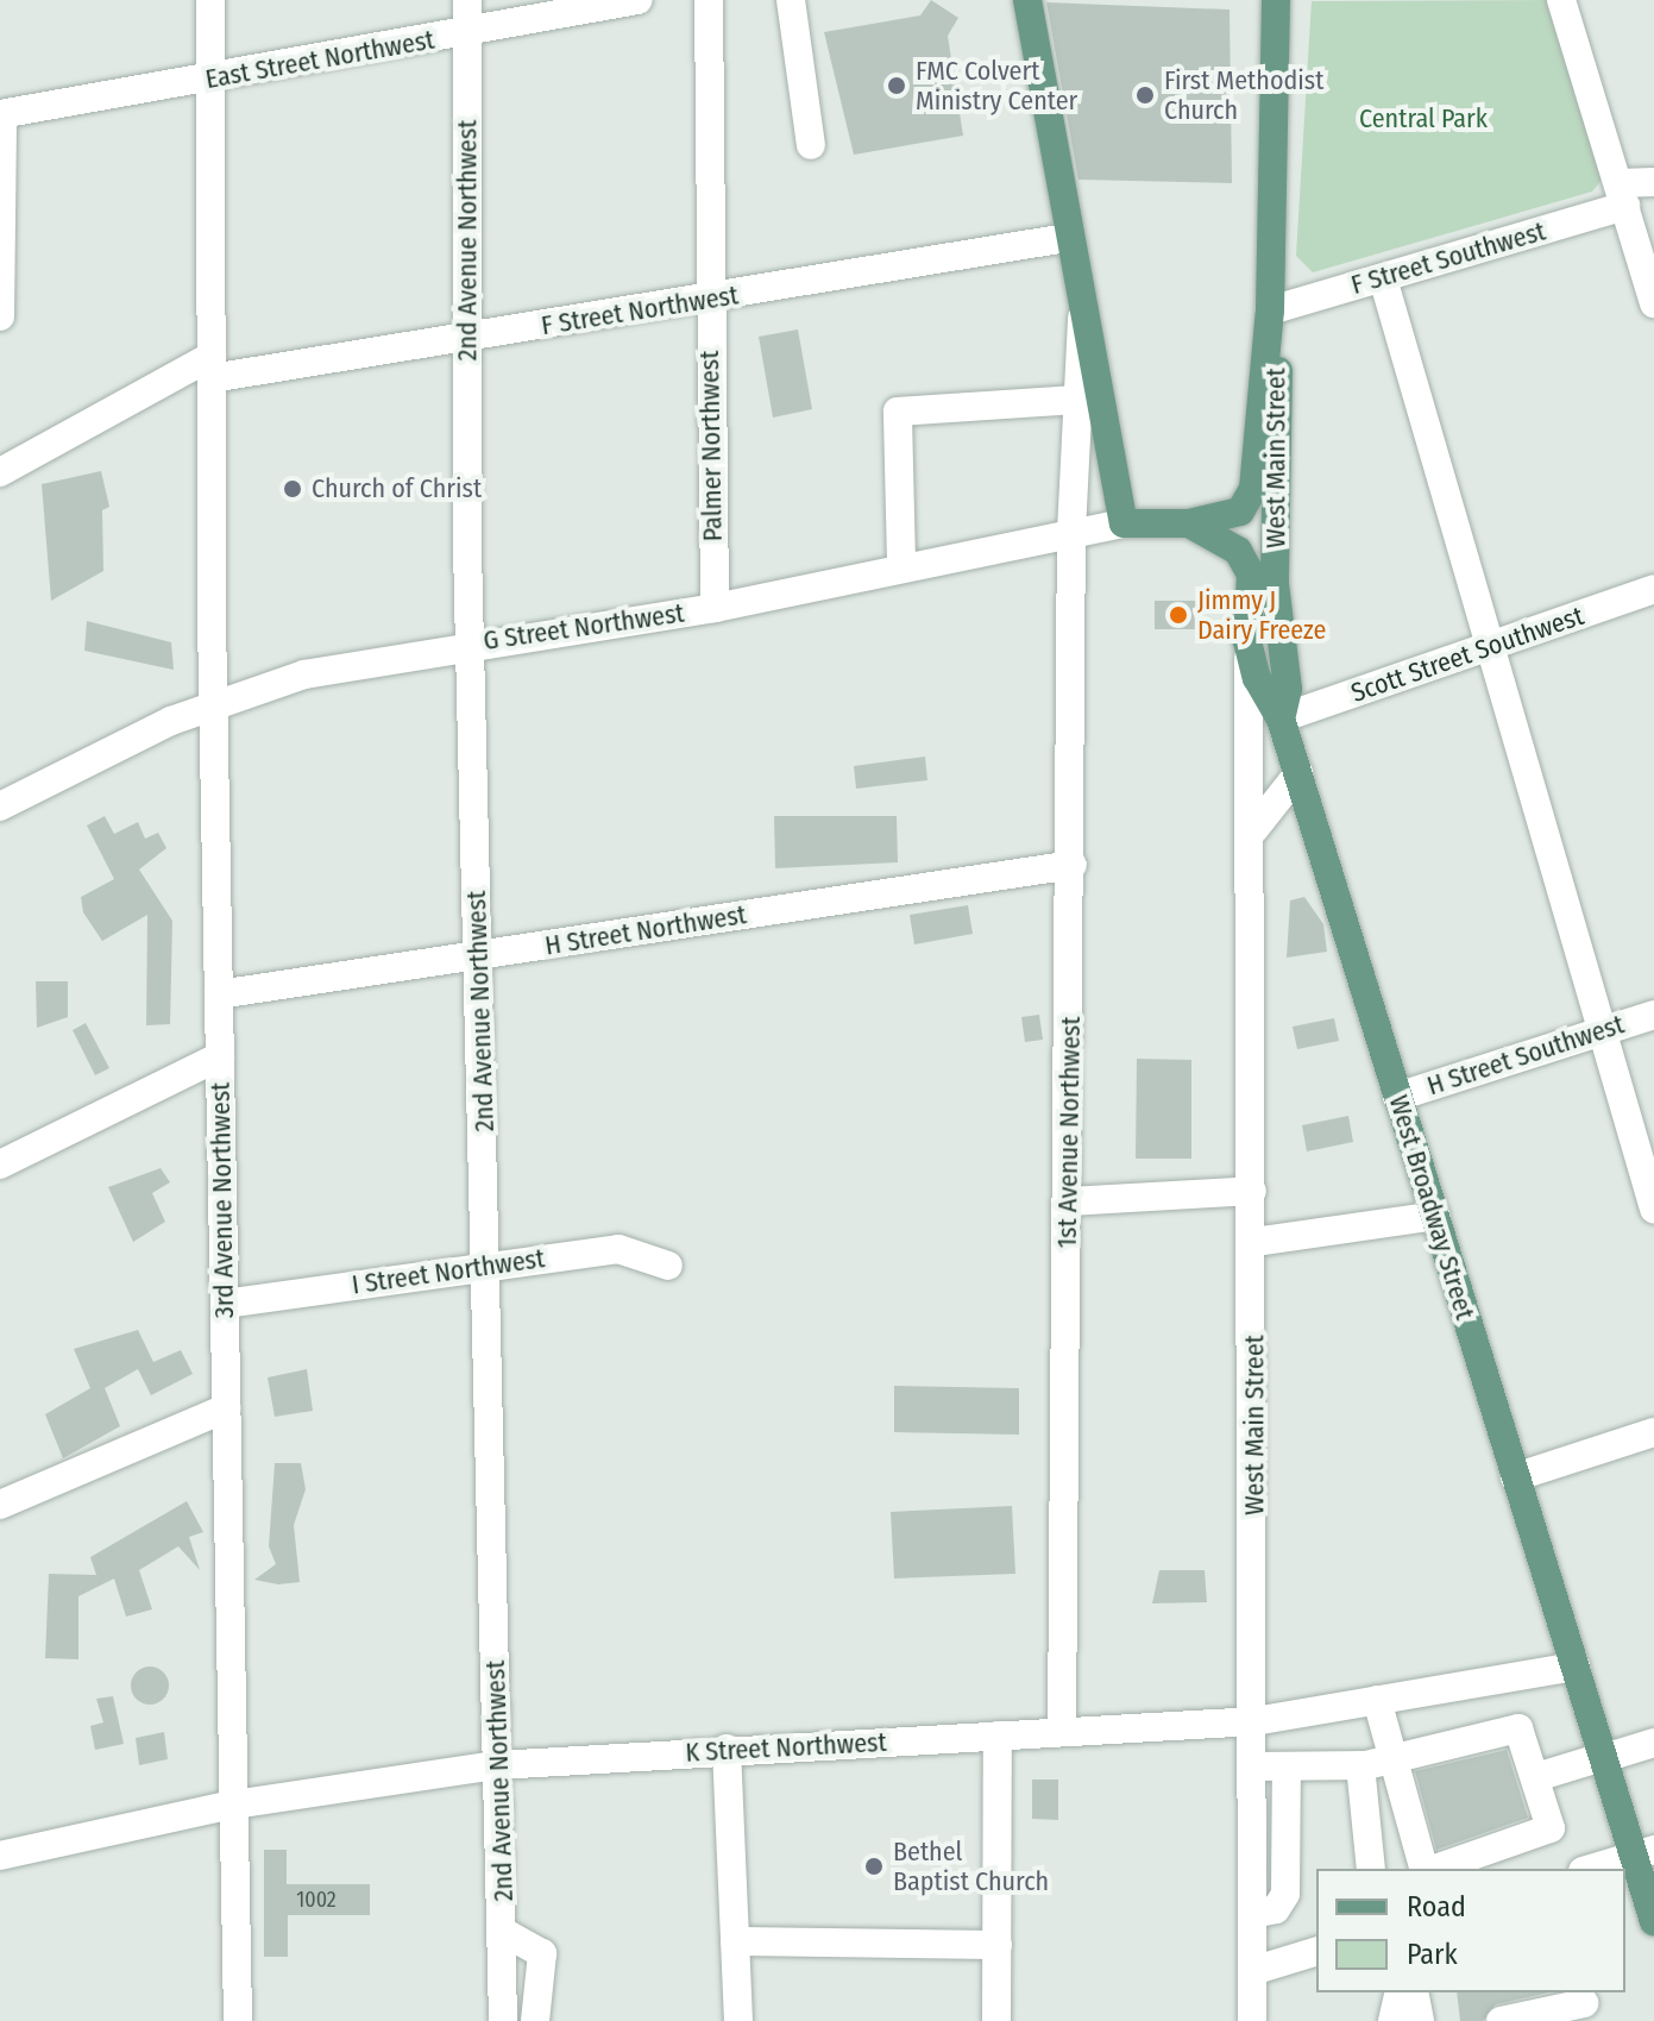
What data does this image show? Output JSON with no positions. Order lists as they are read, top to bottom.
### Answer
{
  "streets": {
    "main road": ["West Main Street", "G Street Northwest", "West Broadway Street"],
    "street": [
      "East Street Northwest",
      "2nd Avenue Northwest",
      "F Street Southwest",
      "F Street Northwest",
      "Palmer Northwest",
      "Scott Street Southwest",
      "H Street Northwest",
      "H Street Southwest",
      "1st Avenue Northwest",
      "3rd Avenue Northwest",
      "I Street Northwest",
      "K Street Northwest"
    ]
  },
  "crossings": [
    ["East Street Northwest", "2nd Avenue Northwest"],
    ["East Street Northwest", "3rd Avenue Northwest"],
    ["2nd Avenue Northwest", "F Street Northwest"],
    ["2nd Avenue Northwest", "G Street Northwest"],
    ["2nd Avenue Northwest", "H Street Northwest"],
    ["2nd Avenue Northwest", "I Street Northwest"],
    ["2nd Avenue Northwest", "K Street Northwest"],
    ["F Street Southwest", "West Main Street"],
    ["F Street Northwest", "Palmer Northwest"],
    ["F Street Northwest", "3rd Avenue Northwest"],
    ["Palmer Northwest", "G Street Northwest"],
    ["West Main Street", "G Street Northwest"],
    ["West Main Street", "Scott Street Southwest"],
    ["West Main Street", "West Broadway Street"],
    ["West Main Street", "K Street Northwest"],
    ["G Street Northwest", "1st Avenue Northwest"],
    ["G Street Northwest", "3rd Avenue Northwest"],
    ["G Street Northwest", "West Broadway Street"],
    ["Scott Street Southwest", "West Broadway Street"],
    ["H Street Northwest", "1st Avenue Northwest"],
    ["H Street Northwest", "3rd Avenue Northwest"],
    ["H Street Southwest", "West Broadway Street"],
    ["1st Avenue Northwest", "K Street Northwest"],
    ["3rd Avenue Northwest", "I Street Northwest"],
    ["3rd Avenue Northwest", "K Street Northwest"],
    ["West Broadway Street", "K Street Northwest"]
  ],
  "parks": ["Central Park"],
  "places": [
    "FMC Colvert Ministry Center",
    "First Methodist Church",
    "Church of Christ",
    "Jimmy J Dairy Freeze",
    "Bethel Baptist Church"
  ],
  "house_numbers": ["1002"],
  "legend": ["Road", "Park"]
}
